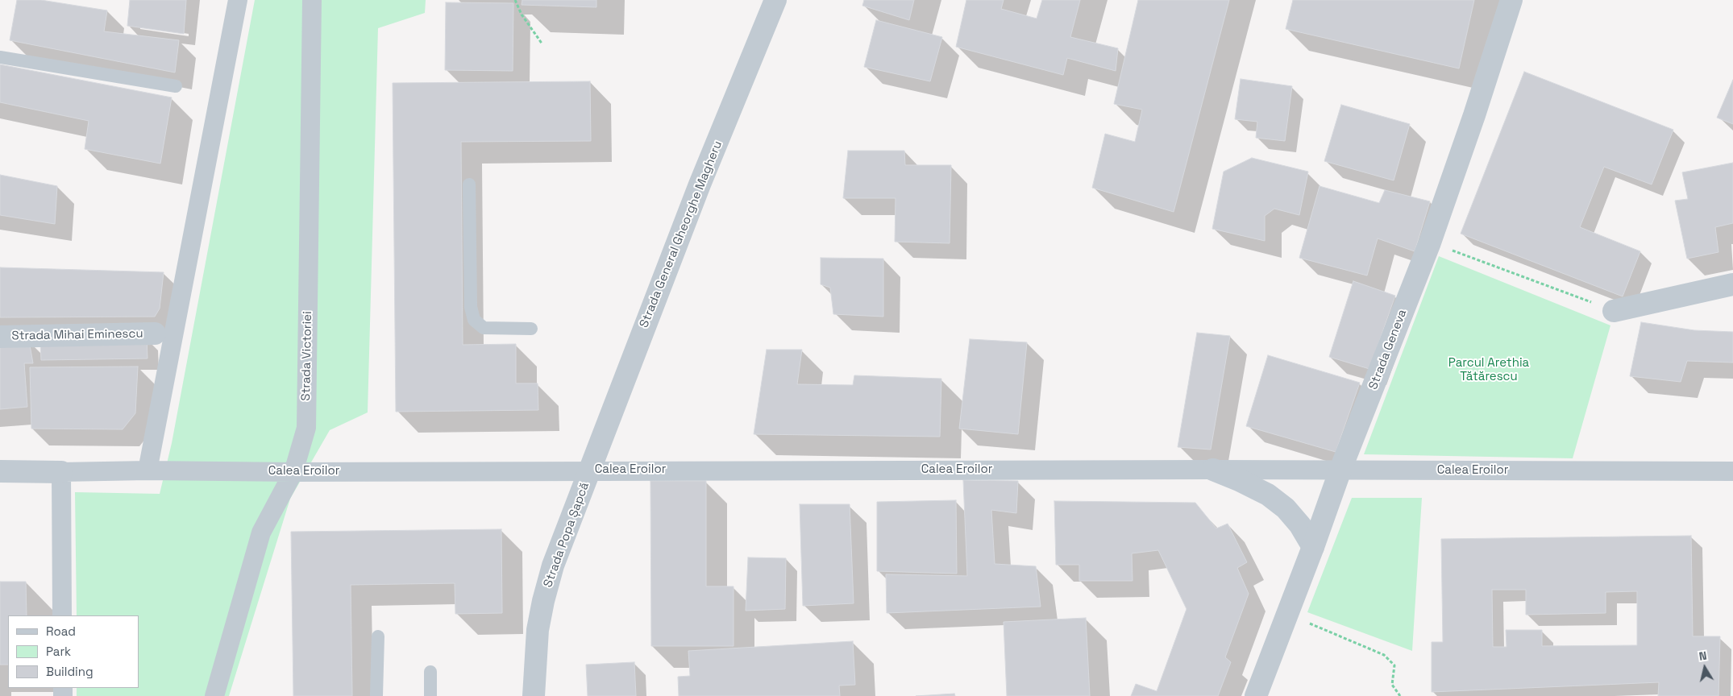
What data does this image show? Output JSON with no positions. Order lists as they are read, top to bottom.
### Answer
{
  "streets": {
    "street": [
      "Strada General Gheorghe Magheru",
      "Strada Mihai Eminescu",
      "Strada Geneva",
      "Strada Victoriei",
      "Calea Eroilor",
      "Strada Popa Șapcă"
    ]
  },
  "crossings": [
    ["Strada General Gheorghe Magheru", "Calea Eroilor"],
    ["Strada General Gheorghe Magheru", "Strada Popa Șapcă"],
    ["Strada Geneva", "Calea Eroilor"],
    ["Strada Victoriei", "Calea Eroilor"],
    ["Calea Eroilor", "Strada Popa Șapcă"]
  ],
  "parks": ["Parcul Arethia Tătărescu"],
  "legend": ["Road", "Park", "Building"],
  "north": "top"
}
